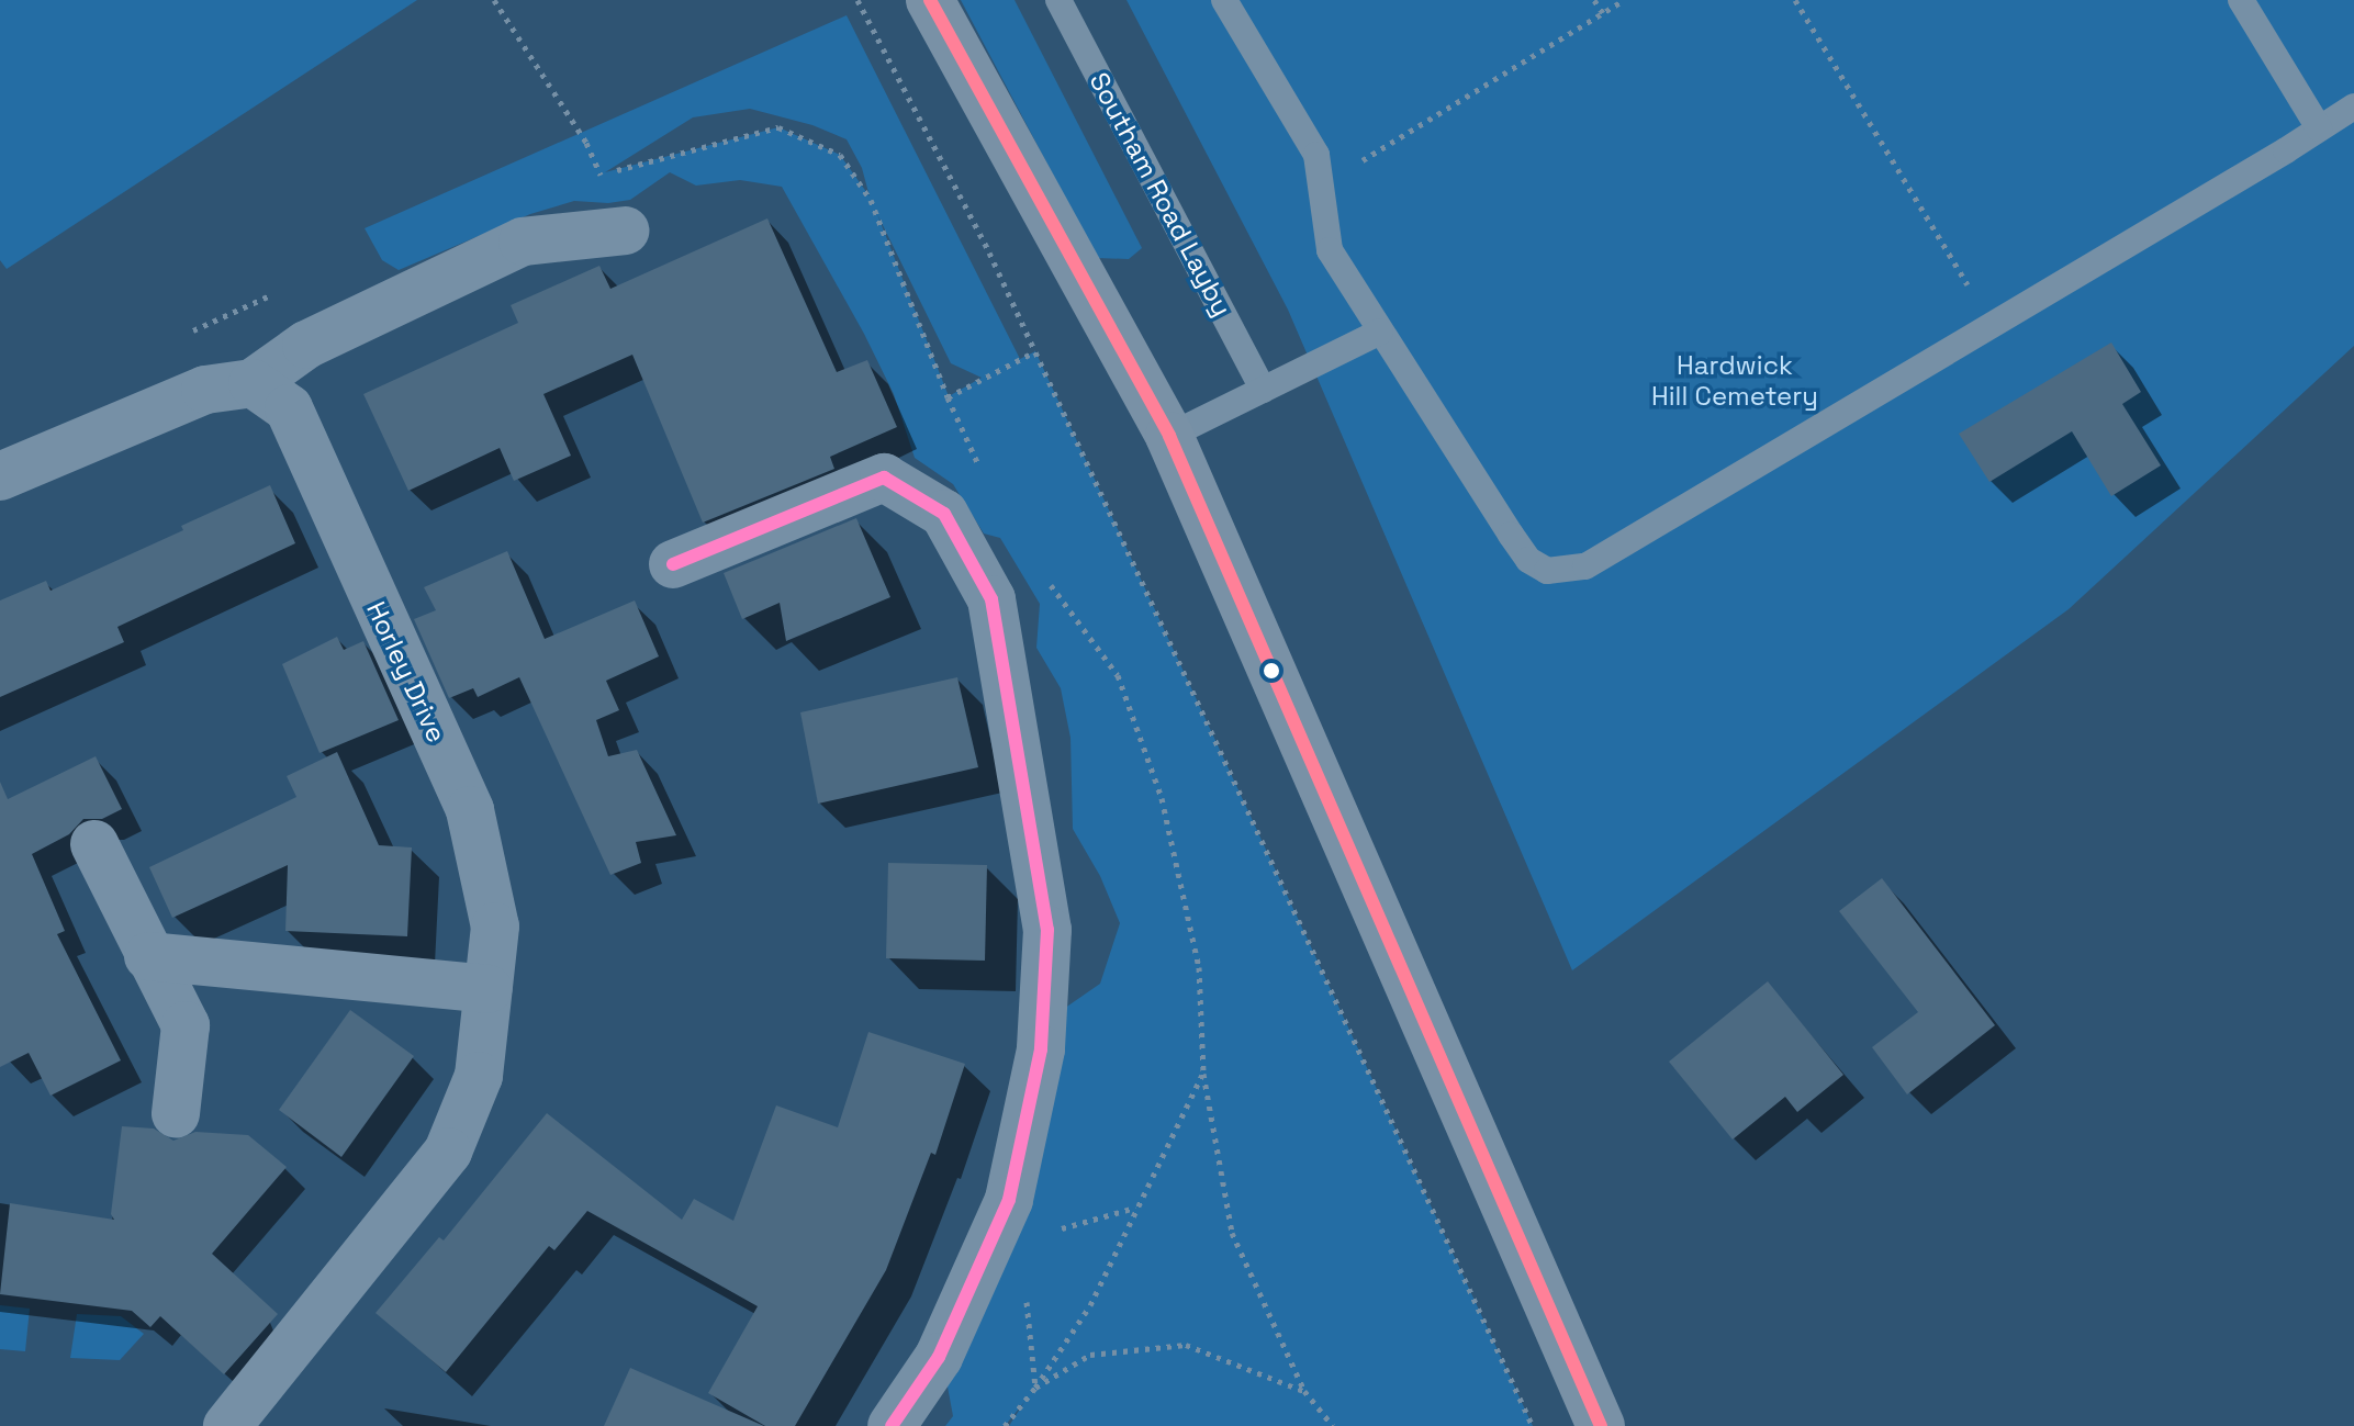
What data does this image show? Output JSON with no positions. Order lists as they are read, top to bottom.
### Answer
{
  "streets": {
    "street": ["Horley Drive"],
    "lane": ["Southam Road Layby"]
  },
  "parks": ["Hardwick Hill Cemetery"]
}
